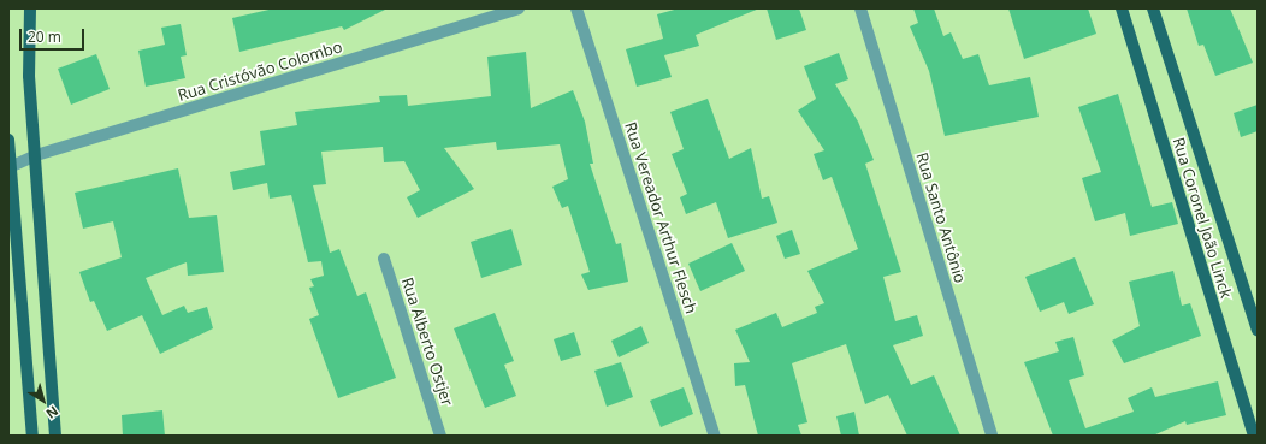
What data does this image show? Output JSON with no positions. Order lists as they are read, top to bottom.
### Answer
{
  "streets": {
    "main road": ["Rua Coronel João Linck"],
    "street": [
      "Rua Cristóvão Colombo",
      "Rua Vereador Arthur Flesch",
      "Rua Santo Antônio",
      "Rua Alberto Ostjer"
    ]
  },
  "scale_bar": "20 m",
  "north": "bottom right"
}
